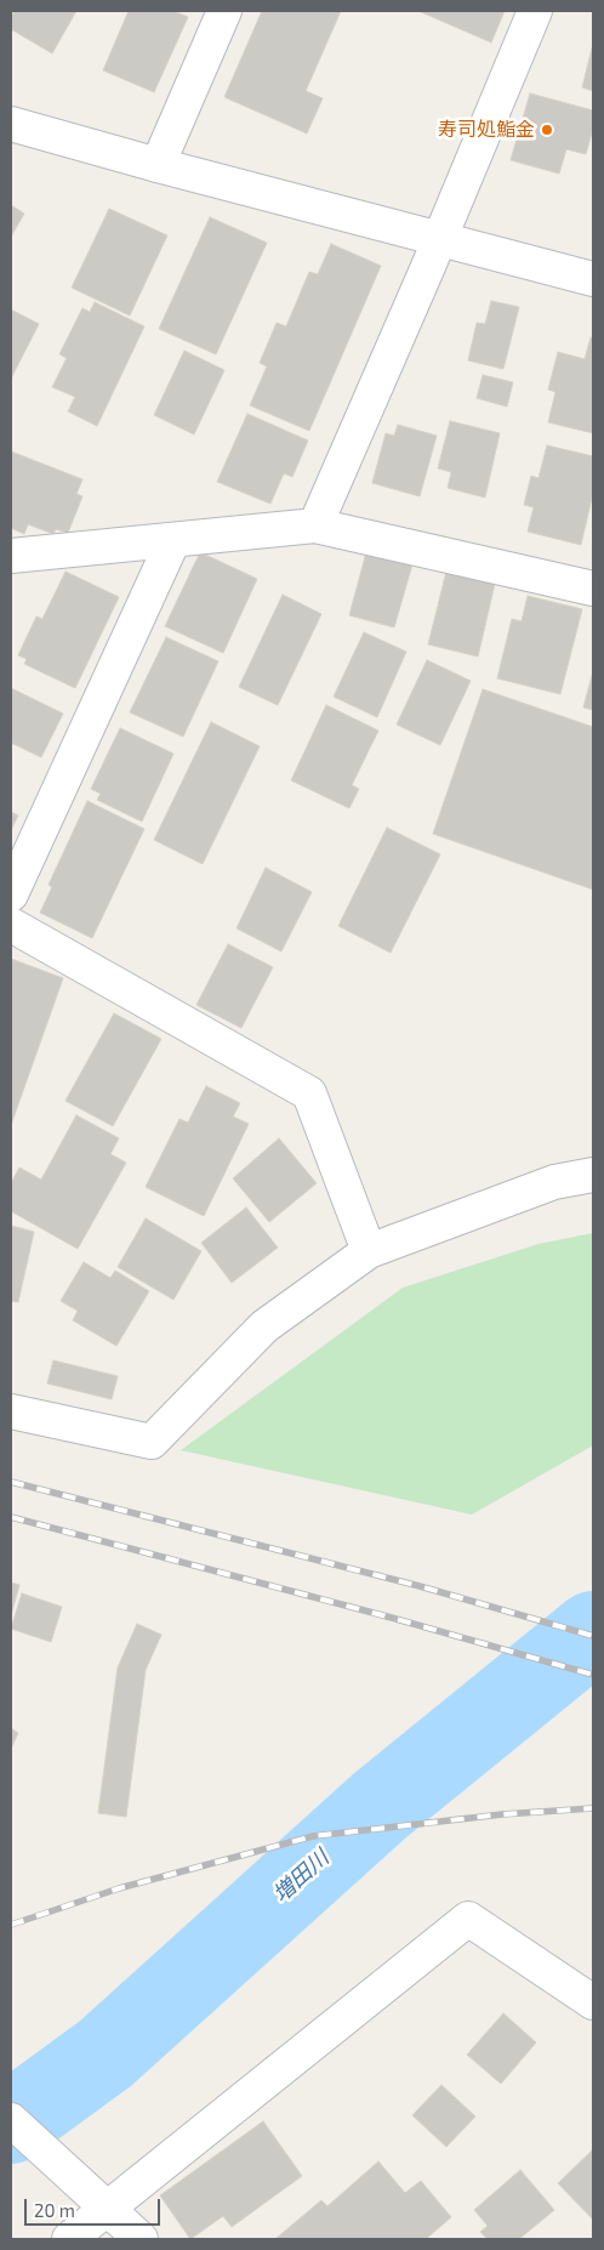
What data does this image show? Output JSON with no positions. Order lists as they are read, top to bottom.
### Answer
{
  "water": ["増田川"],
  "places": ["寿司処鮨金"],
  "scale_bar": "20 m"
}
